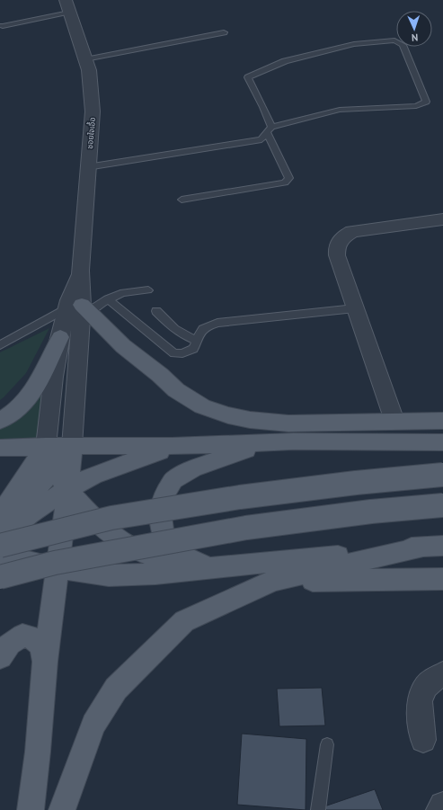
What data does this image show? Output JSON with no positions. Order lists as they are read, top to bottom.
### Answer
{
  "streets": {
    "street": ["ซอยใจเอื้อ"]
  },
  "north": "bottom"
}
